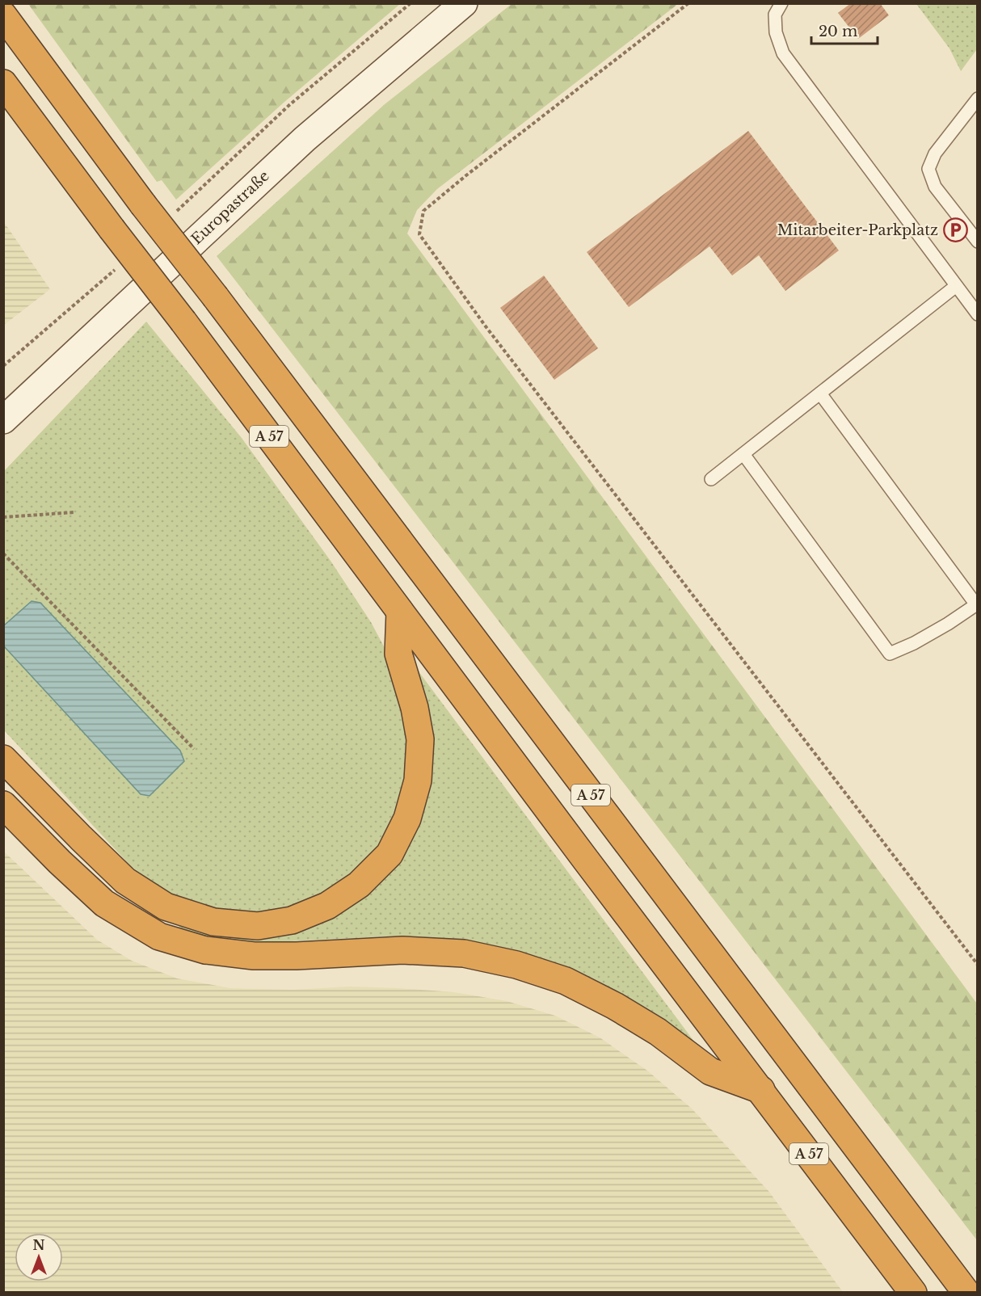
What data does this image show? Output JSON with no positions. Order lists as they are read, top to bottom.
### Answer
{
  "streets": {
    "highway": ["A 57"],
    "main road": ["Europastraße"]
  },
  "places": {
    "parking": ["Mitarbeiter-Parkplatz"]
  },
  "scale_bar": "20 m",
  "north": "top"
}
